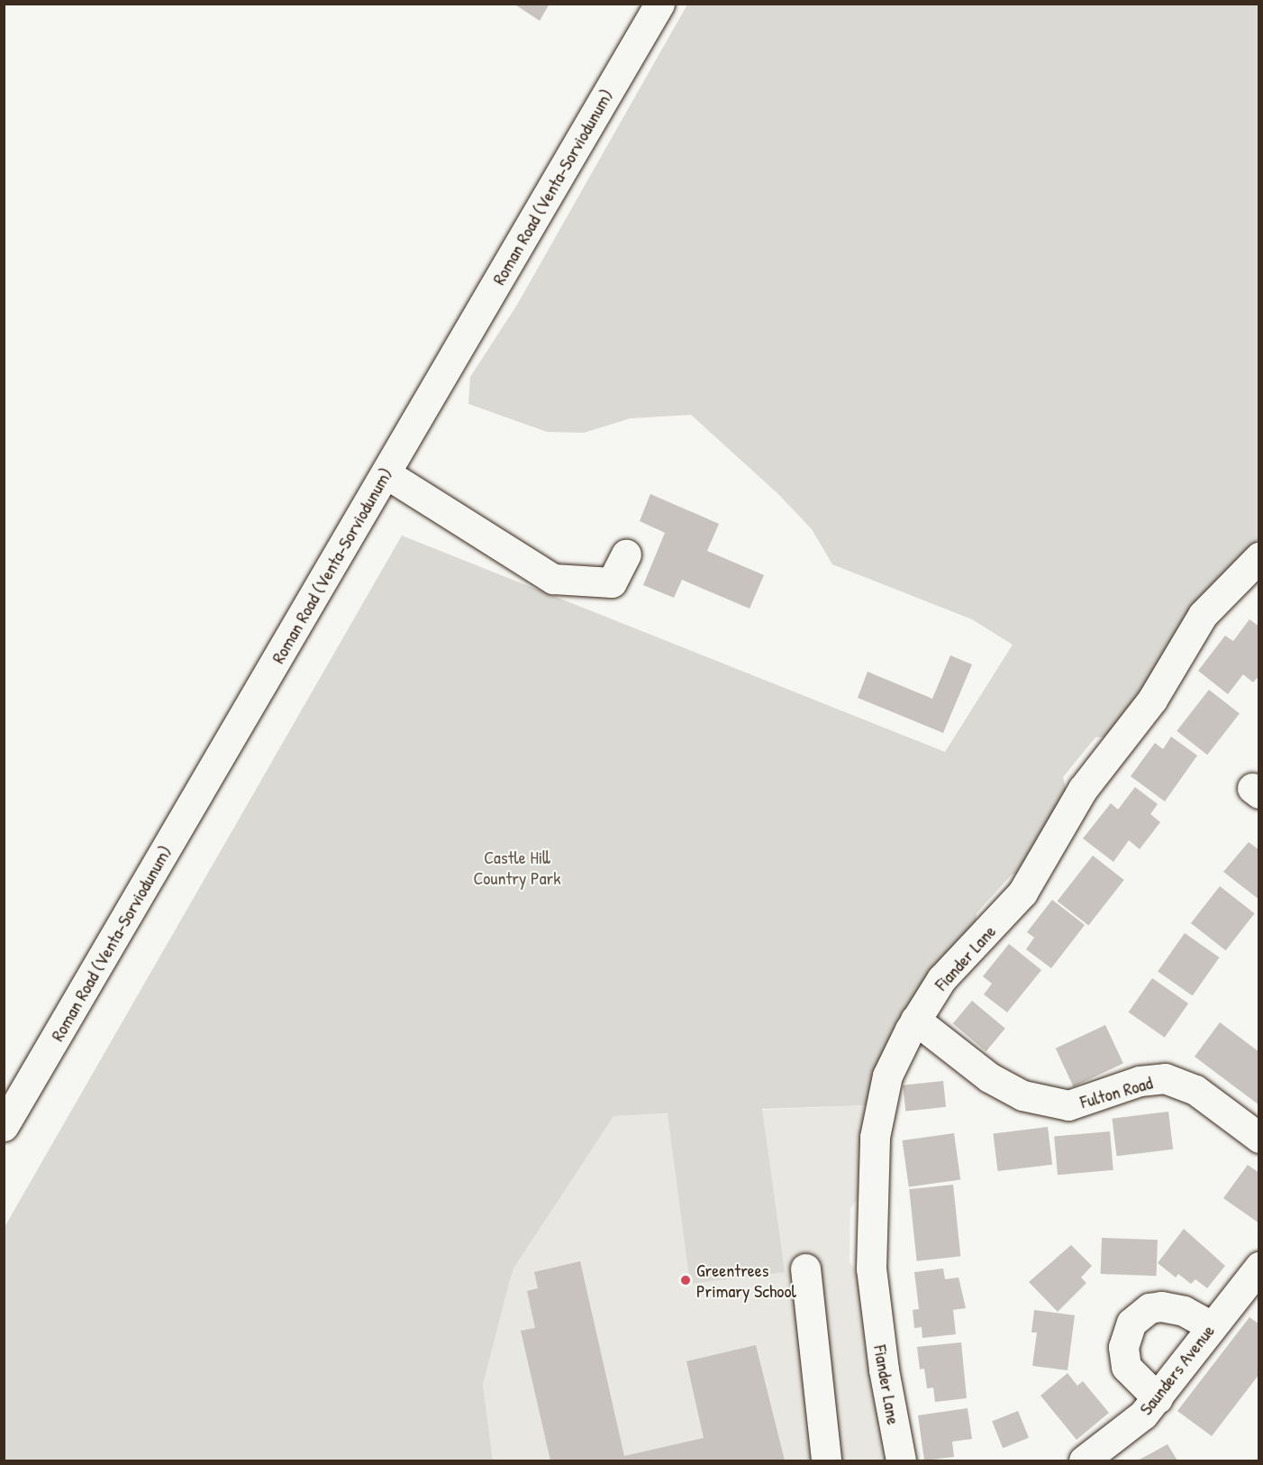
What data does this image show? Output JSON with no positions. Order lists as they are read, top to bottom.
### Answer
{
  "streets": {
    "street": [
      "Roman Road (Venta-Sorviodunum)",
      "Fiander Lane",
      "Fulton Road",
      "Saunders Avenue"
    ]
  },
  "crossings": [
    ["Fiander Lane", "Fulton Road"]
  ],
  "parks": ["Castle Hill Country Park"],
  "places": ["Greentrees Primary School"]
}
